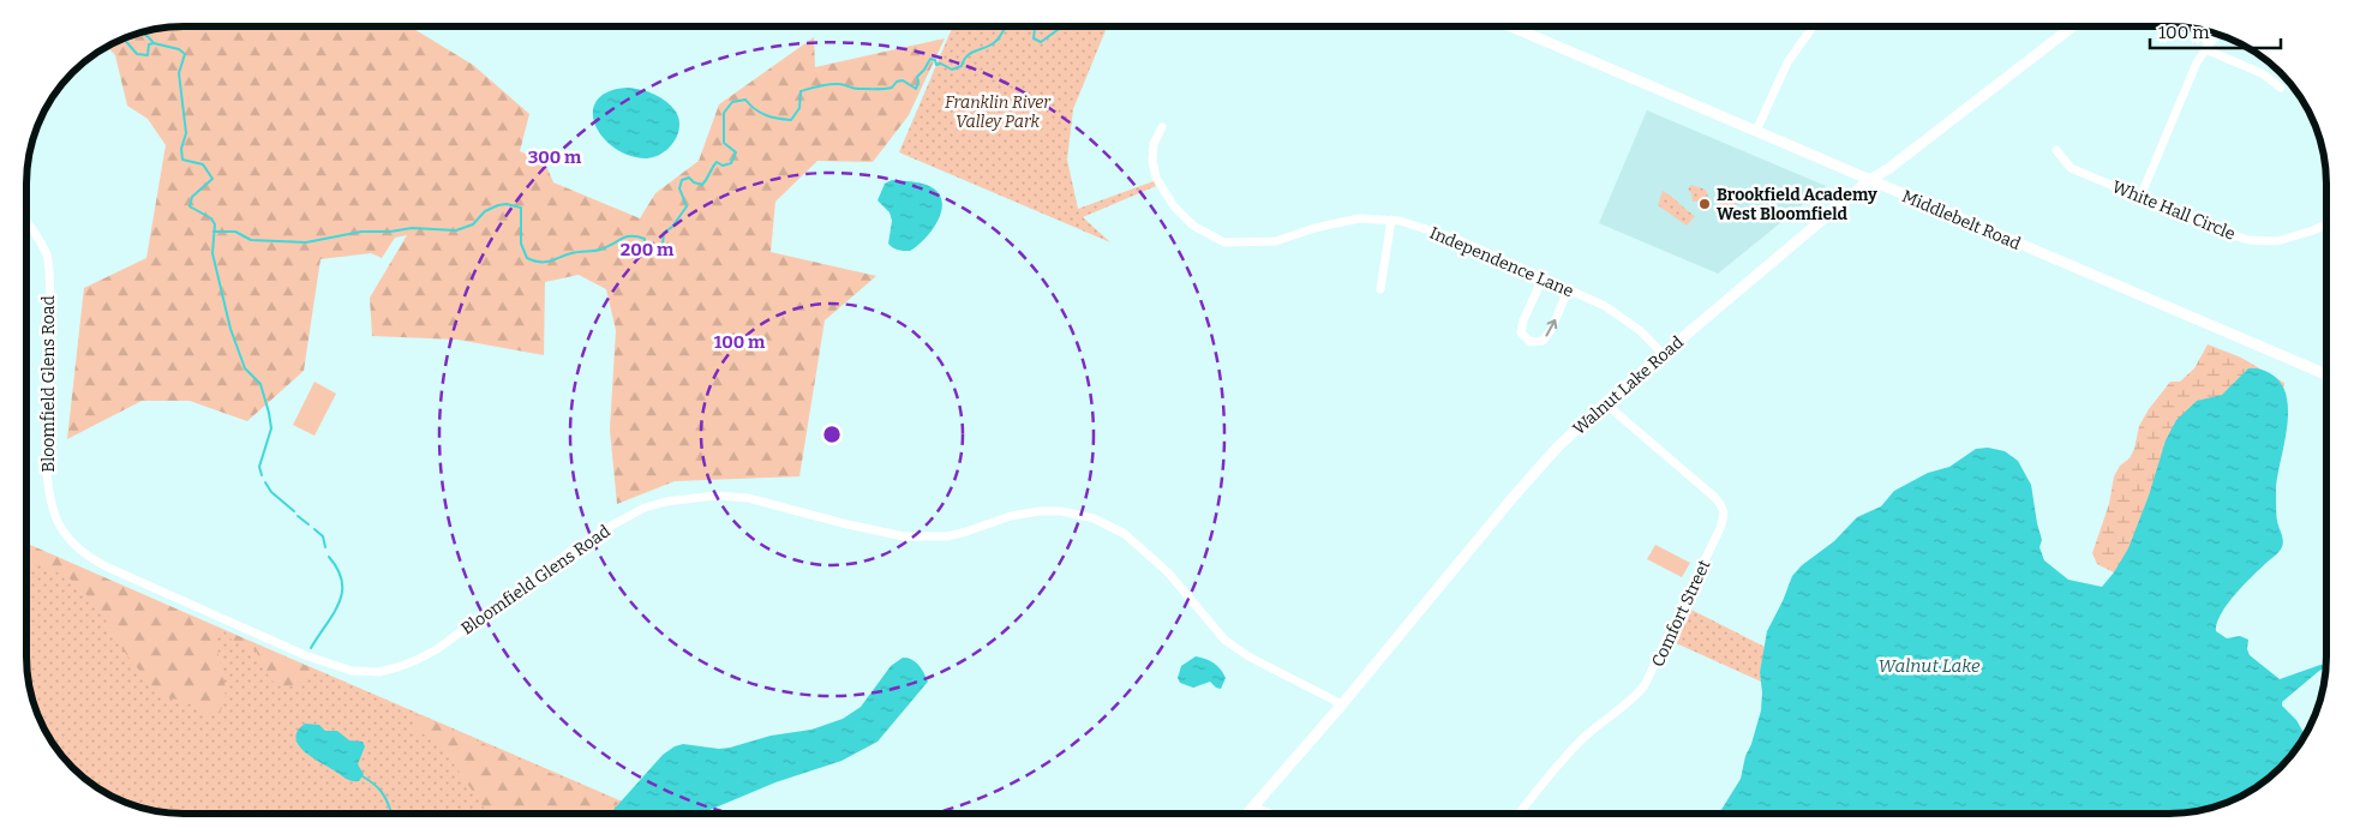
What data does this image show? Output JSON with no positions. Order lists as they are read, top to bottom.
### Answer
{
  "streets": {
    "street": [
      "White Hall Circle",
      "Middlebelt Road",
      "Independence Lane",
      "Bloomfield Glens Road",
      "Walnut Lake Road",
      "Comfort Street"
    ]
  },
  "crossings": [
    ["Middlebelt Road", "Walnut Lake Road"],
    ["Independence Lane", "Walnut Lake Road"],
    ["Bloomfield Glens Road", "Walnut Lake Road"],
    ["Walnut Lake Road", "Comfort Street"]
  ],
  "water": ["Walnut Lake"],
  "parks": ["Franklin River Valley Park"],
  "places": ["Brookfield Academy West Bloomfield"],
  "scale_bar": "100 m",
  "rings": ["300 m", "200 m", "100 m"]
}
